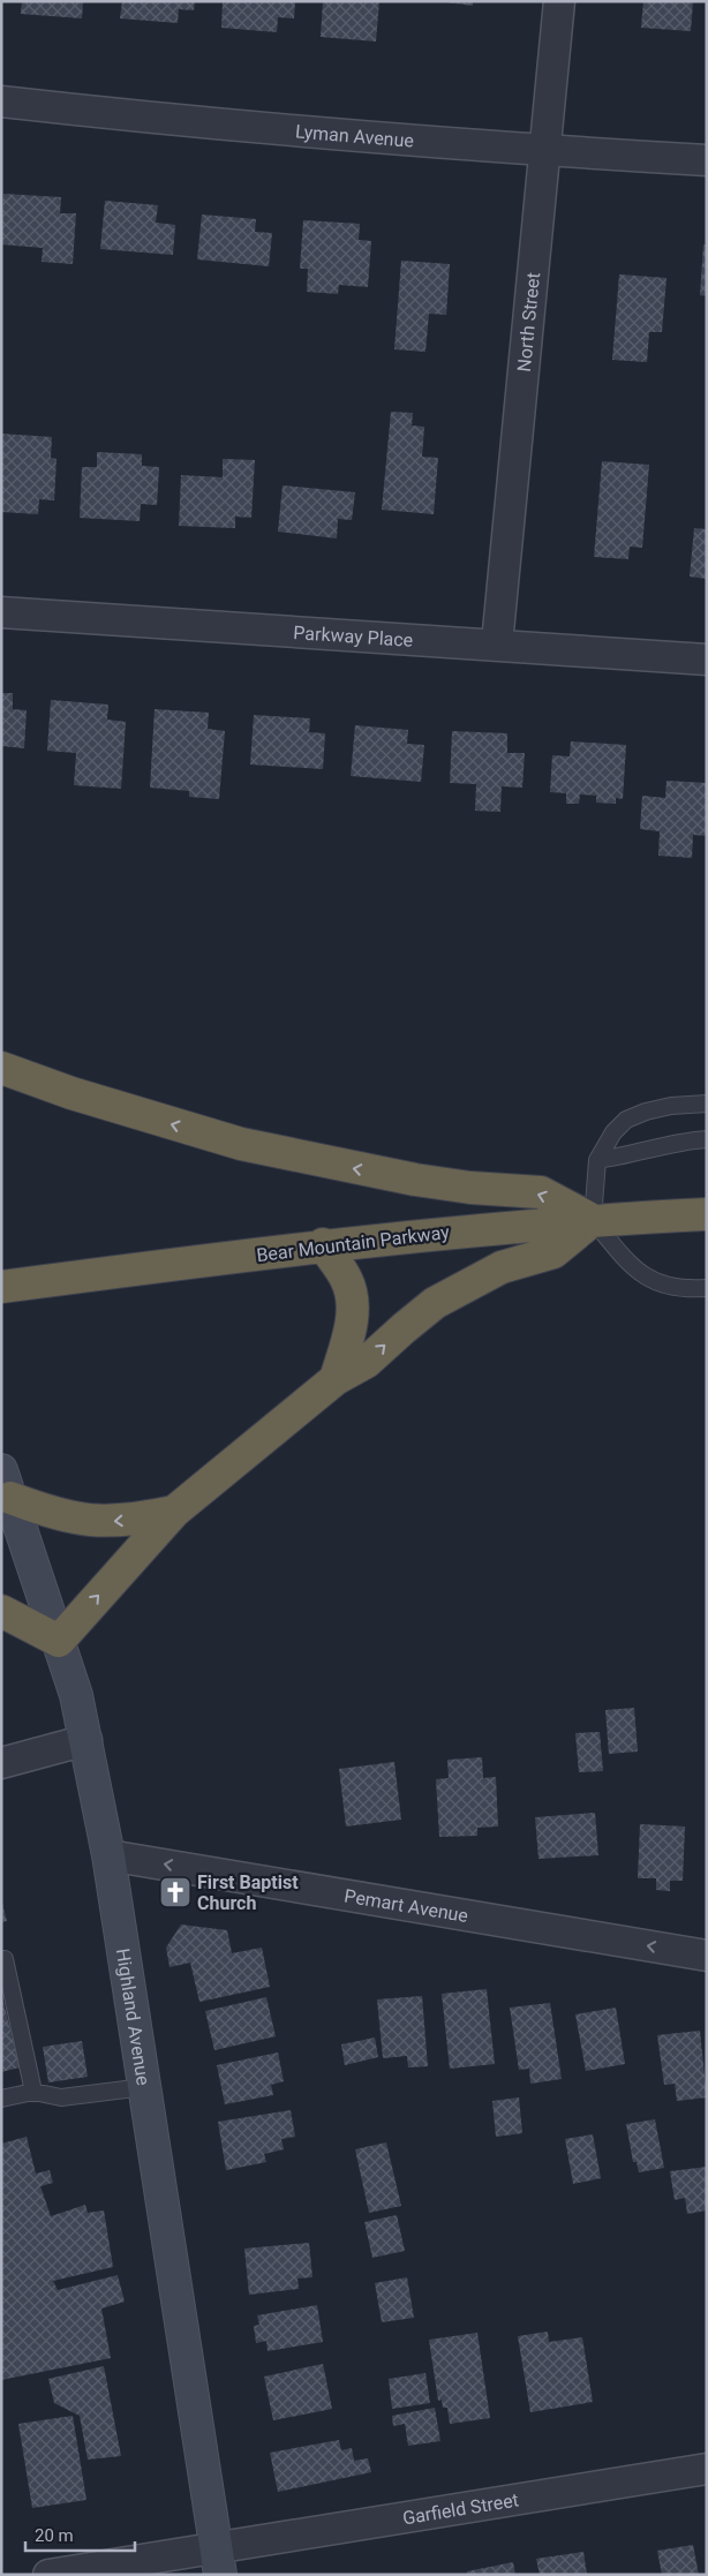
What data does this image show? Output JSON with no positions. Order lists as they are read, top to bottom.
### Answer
{
  "streets": {
    "highway": ["Bear Mountain Parkway"],
    "street": [
      "Lyman Avenue",
      "North Street",
      "Parkway Place",
      "Pemart Avenue",
      "Highland Avenue",
      "Garfield Street"
    ]
  },
  "crossings": [
    ["Lyman Avenue", "North Street"],
    ["North Street", "Parkway Place"],
    ["Pemart Avenue", "Highland Avenue"],
    ["Highland Avenue", "Garfield Street"]
  ],
  "one_way": ["Pemart Avenue"],
  "places": {
    "church": ["First Baptist Church"]
  },
  "scale_bar": "20 m"
}
